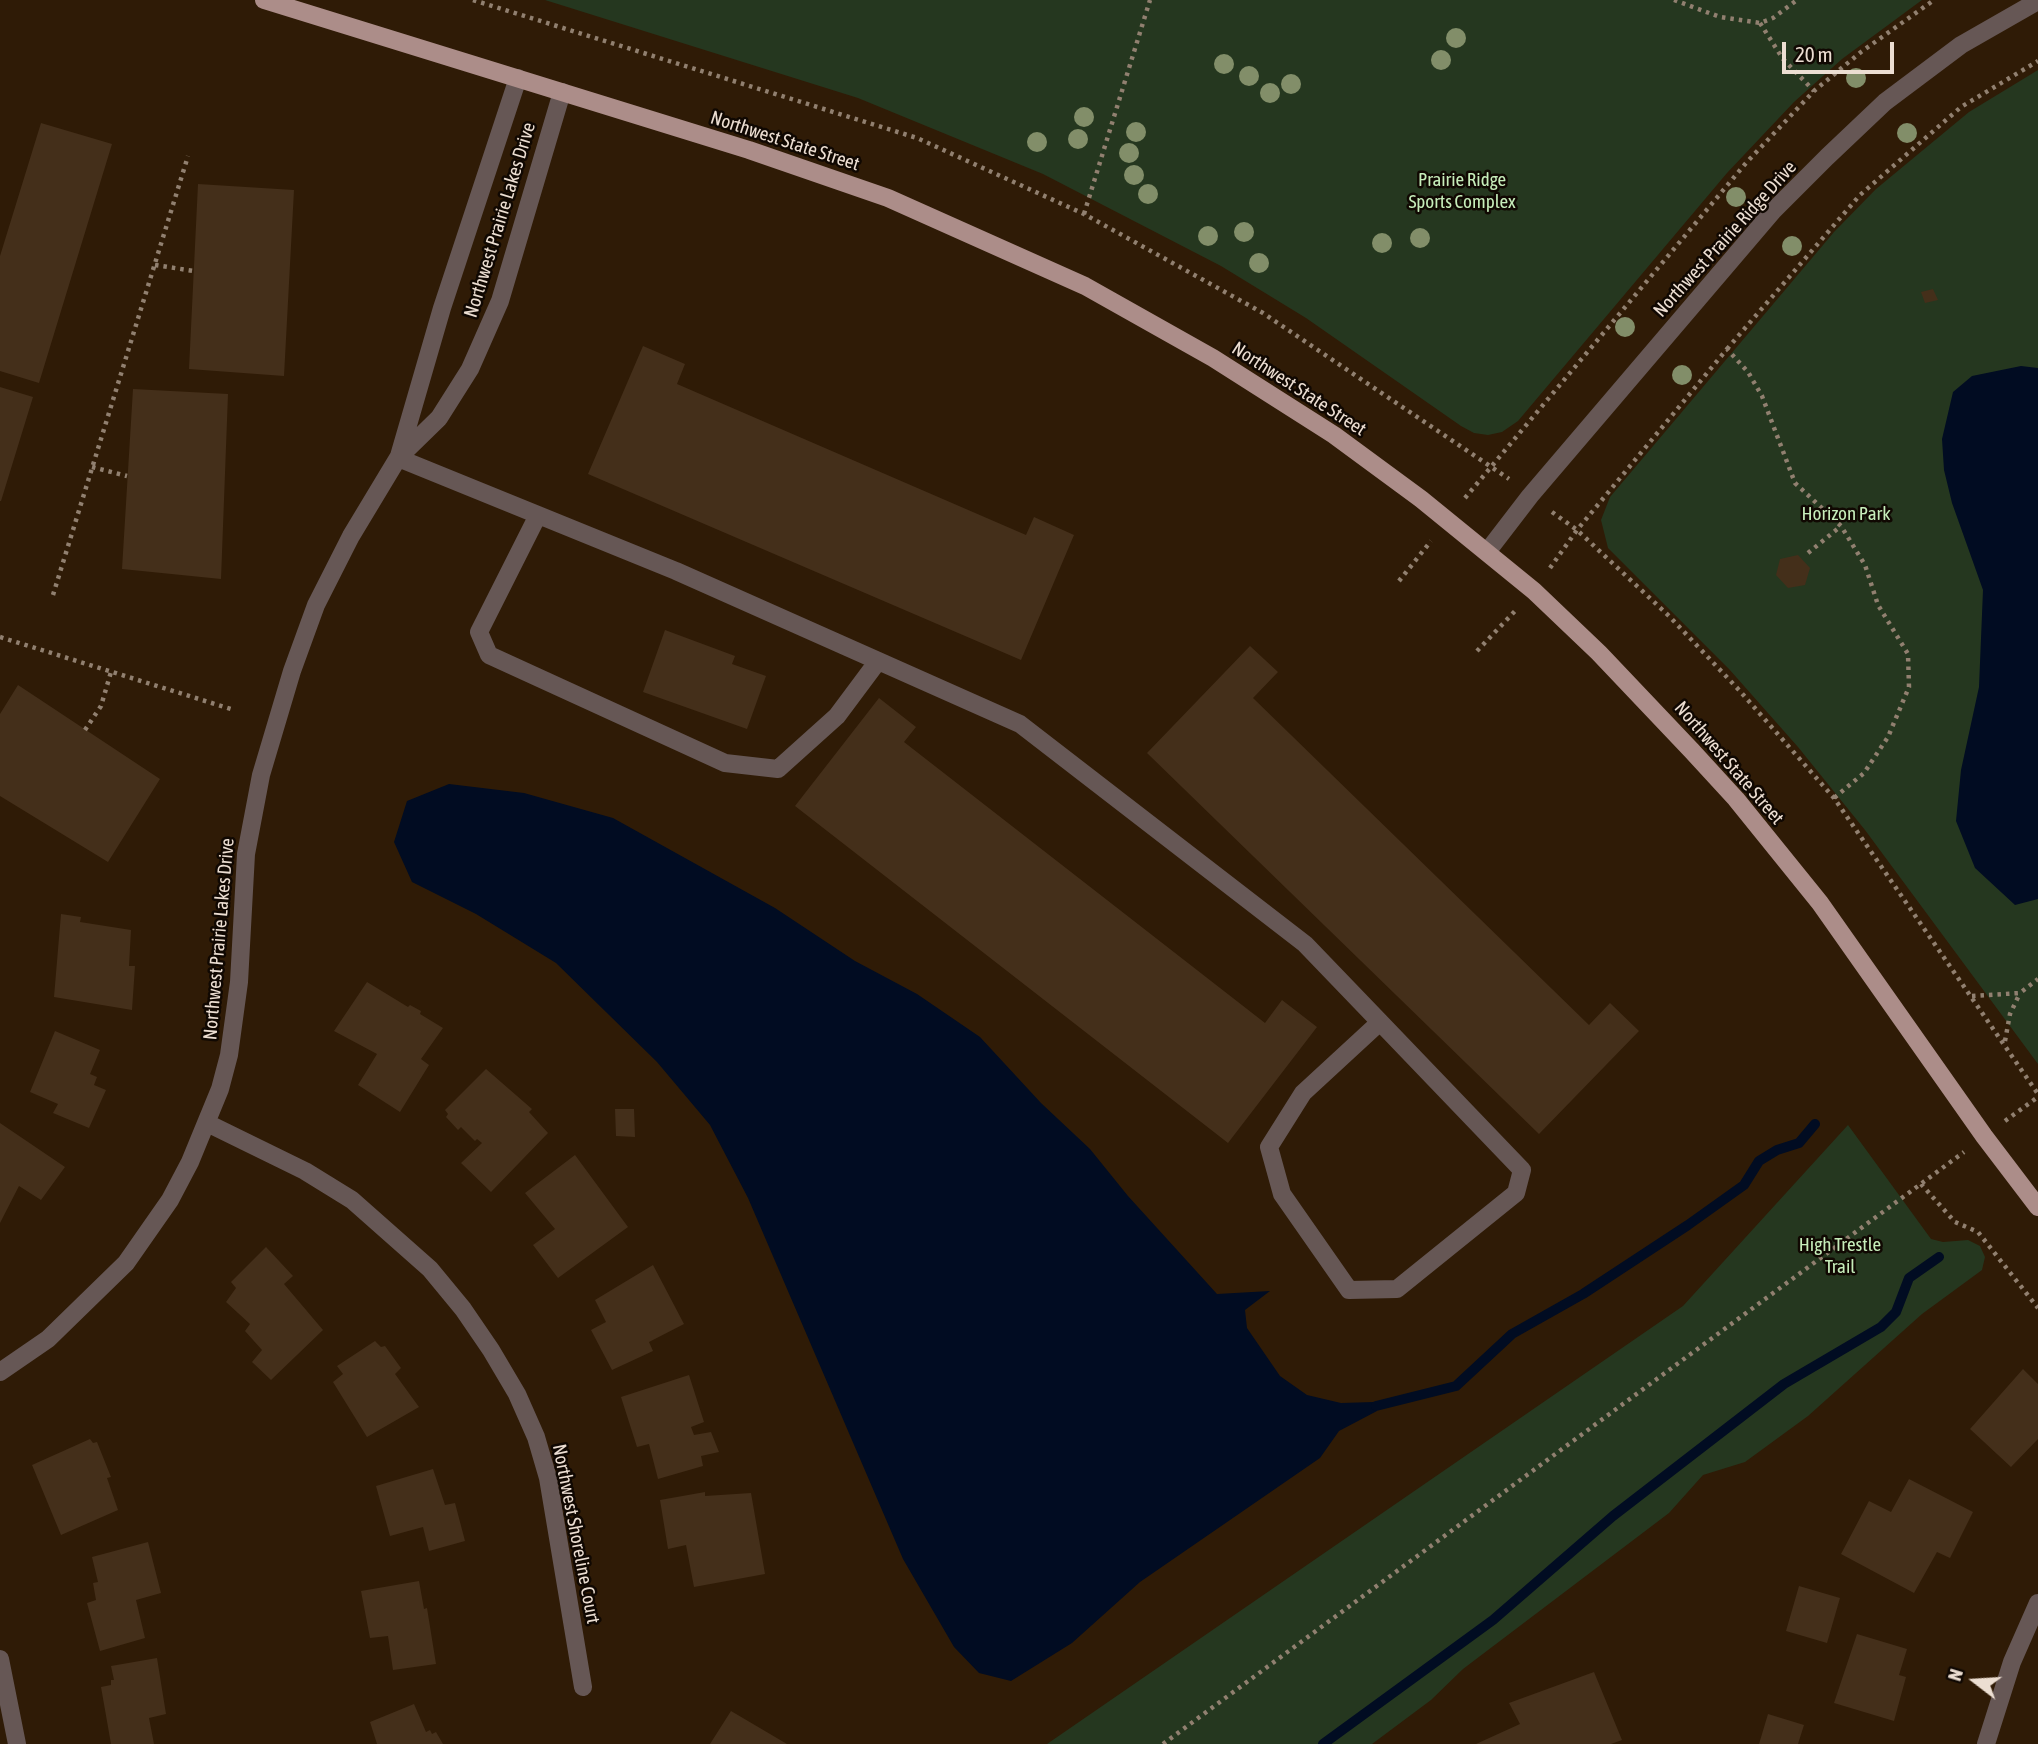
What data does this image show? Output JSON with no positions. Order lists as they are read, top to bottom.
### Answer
{
  "streets": {
    "main road": ["Northwest State Street"],
    "street": ["Northwest Prairie Lakes Drive", "Northwest Prairie Ridge Drive", "Northwest Shoreline Court"]
  },
  "crossings": [
    ["Northwest State Street", "Northwest Prairie Lakes Drive"],
    ["Northwest State Street", "Northwest Prairie Ridge Drive"],
    ["Northwest Prairie Lakes Drive", "Northwest Shoreline Court"]
  ],
  "parks": ["Prairie Ridge Sports Complex", "Horizon Park", "High Trestle Trail"],
  "scale_bar": "20 m",
  "north": "left"
}
